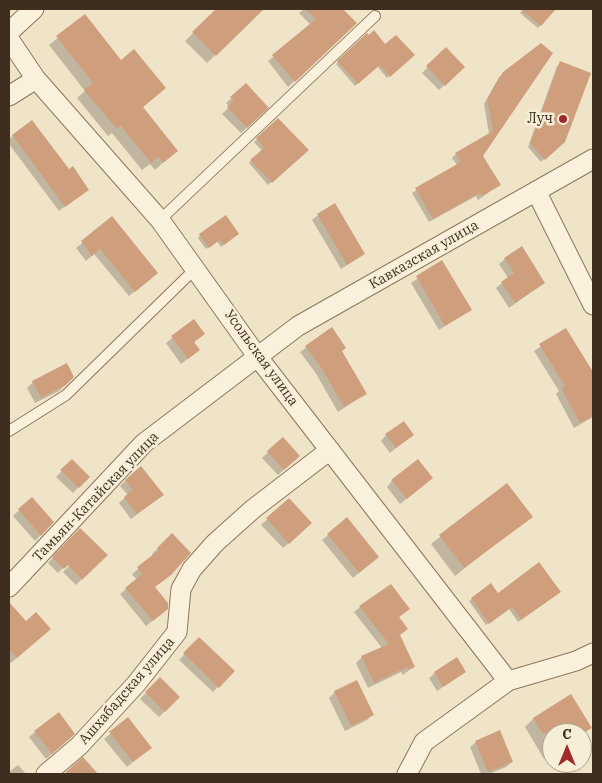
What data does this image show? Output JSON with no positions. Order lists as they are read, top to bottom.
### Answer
{
  "streets": {
    "street": [
      "Кавказская улица",
      "Усольская улица",
      "Тамьян-Катайская улица",
      "Ашхабадская улица"
    ]
  },
  "crossings": [
    ["Кавказская улица", "Усольская улица"],
    ["Кавказская улица", "Тамьян-Катайская улица"],
    ["Усольская улица", "Тамьян-Катайская улица"],
    ["Усольская улица", "Ашхабадская улица"]
  ],
  "places": ["Луч"],
  "north": "top"
}
